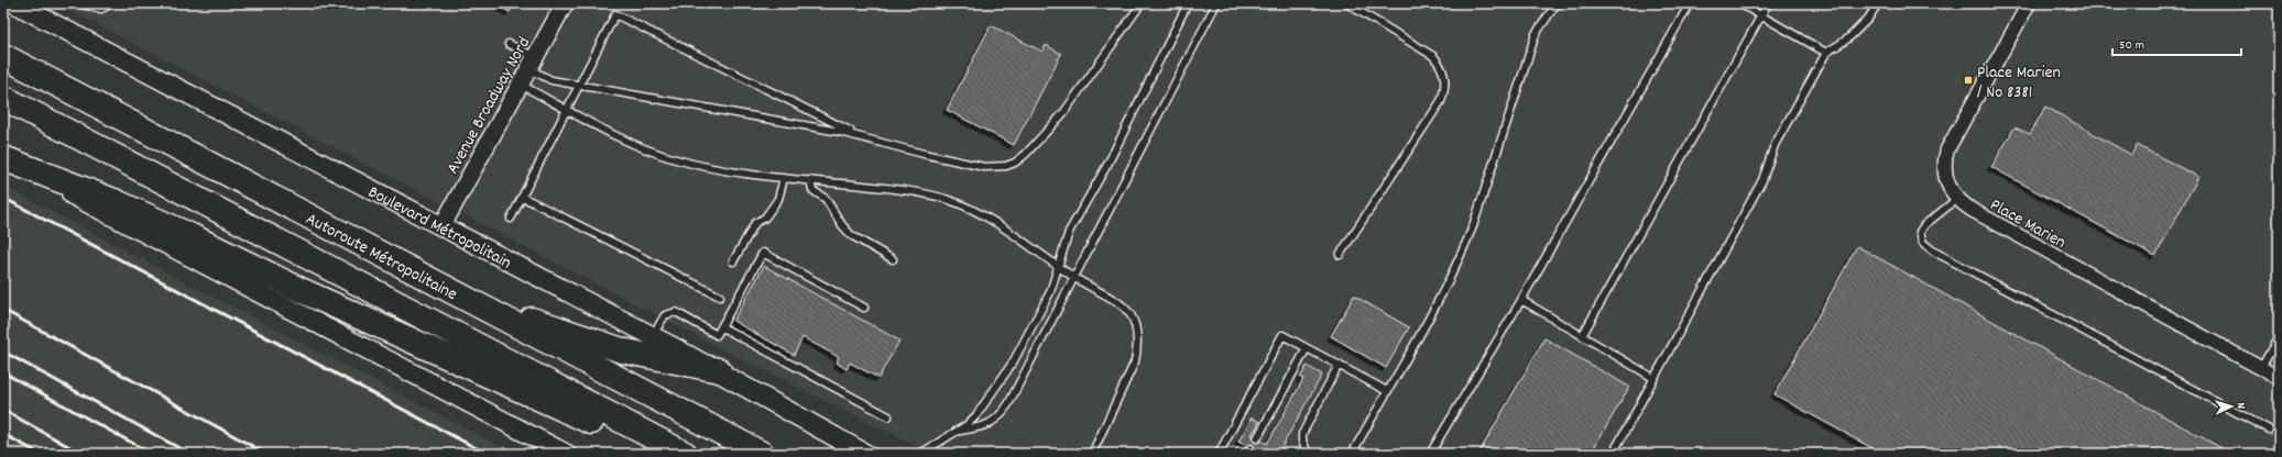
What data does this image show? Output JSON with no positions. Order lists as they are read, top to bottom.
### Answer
{
  "streets": {
    "highway": ["Autoroute Métropolitaine"],
    "main road": ["Boulevard Métropolitain"],
    "street": ["Avenue Broadway Nord", "Place Marien"]
  },
  "crossings": [
    ["Avenue Broadway Nord", "Boulevard Métropolitain"]
  ],
  "places": {
    "transit": ["Place Marien / No 8381"]
  },
  "scale_bar": "50 m",
  "north": "right"
}
